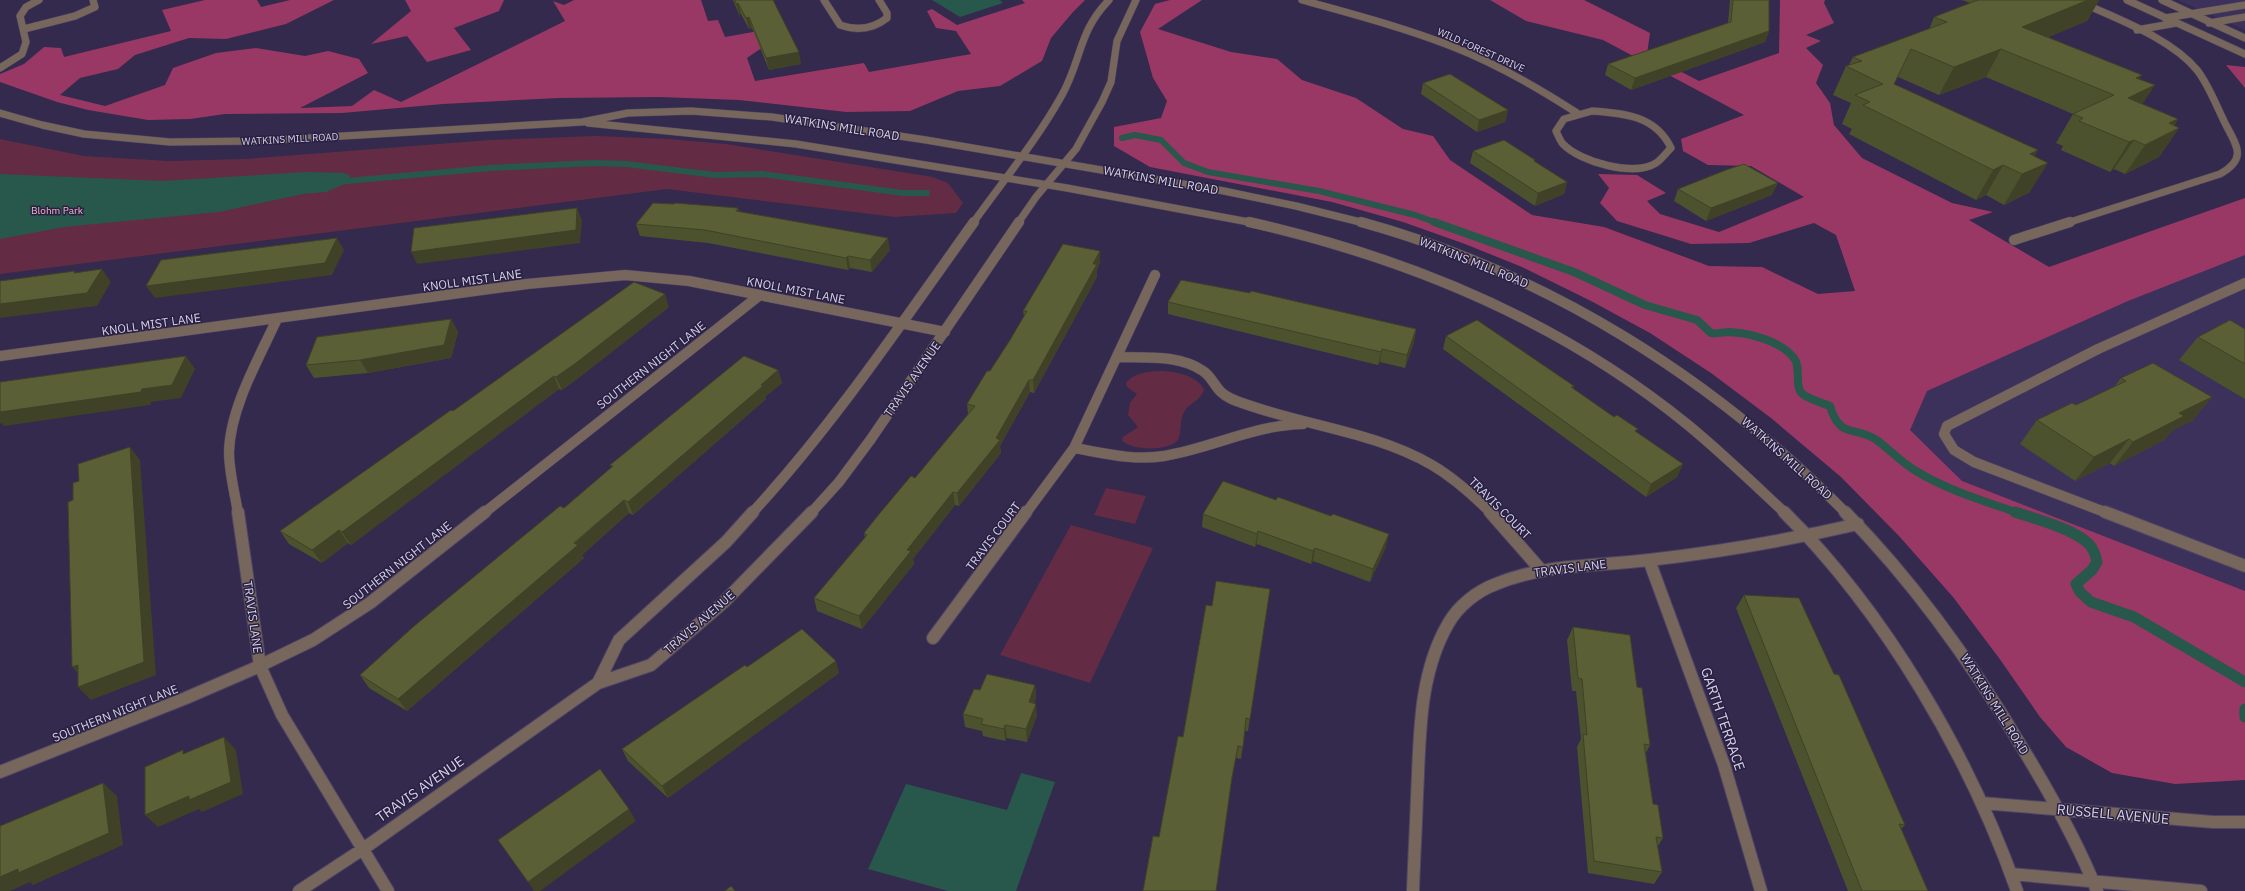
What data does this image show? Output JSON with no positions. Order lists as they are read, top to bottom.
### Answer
{
  "streets": {
    "street": [
      "WILD FOREST DRIVE",
      "WATKINS MILL ROAD",
      "KNOLL MIST LANE",
      "SOUTHERN NIGHT LANE",
      "TRAVIS AVENUE",
      "TRAVIS COURT",
      "TRAVIS LANE",
      "GARTH TERRACE",
      "RUSSELL AVENUE"
    ]
  },
  "crossings": [
    ["WATKINS MILL ROAD", "TRAVIS AVENUE"],
    ["WATKINS MILL ROAD", "TRAVIS LANE"],
    ["WATKINS MILL ROAD", "RUSSELL AVENUE"],
    ["KNOLL MIST LANE", "SOUTHERN NIGHT LANE"],
    ["KNOLL MIST LANE", "TRAVIS AVENUE"],
    ["KNOLL MIST LANE", "TRAVIS LANE"],
    ["SOUTHERN NIGHT LANE", "TRAVIS LANE"],
    ["TRAVIS AVENUE", "TRAVIS LANE"],
    ["TRAVIS COURT", "TRAVIS LANE"],
    ["TRAVIS LANE", "GARTH TERRACE"]
  ],
  "parks": ["Blohm Park"]
}
